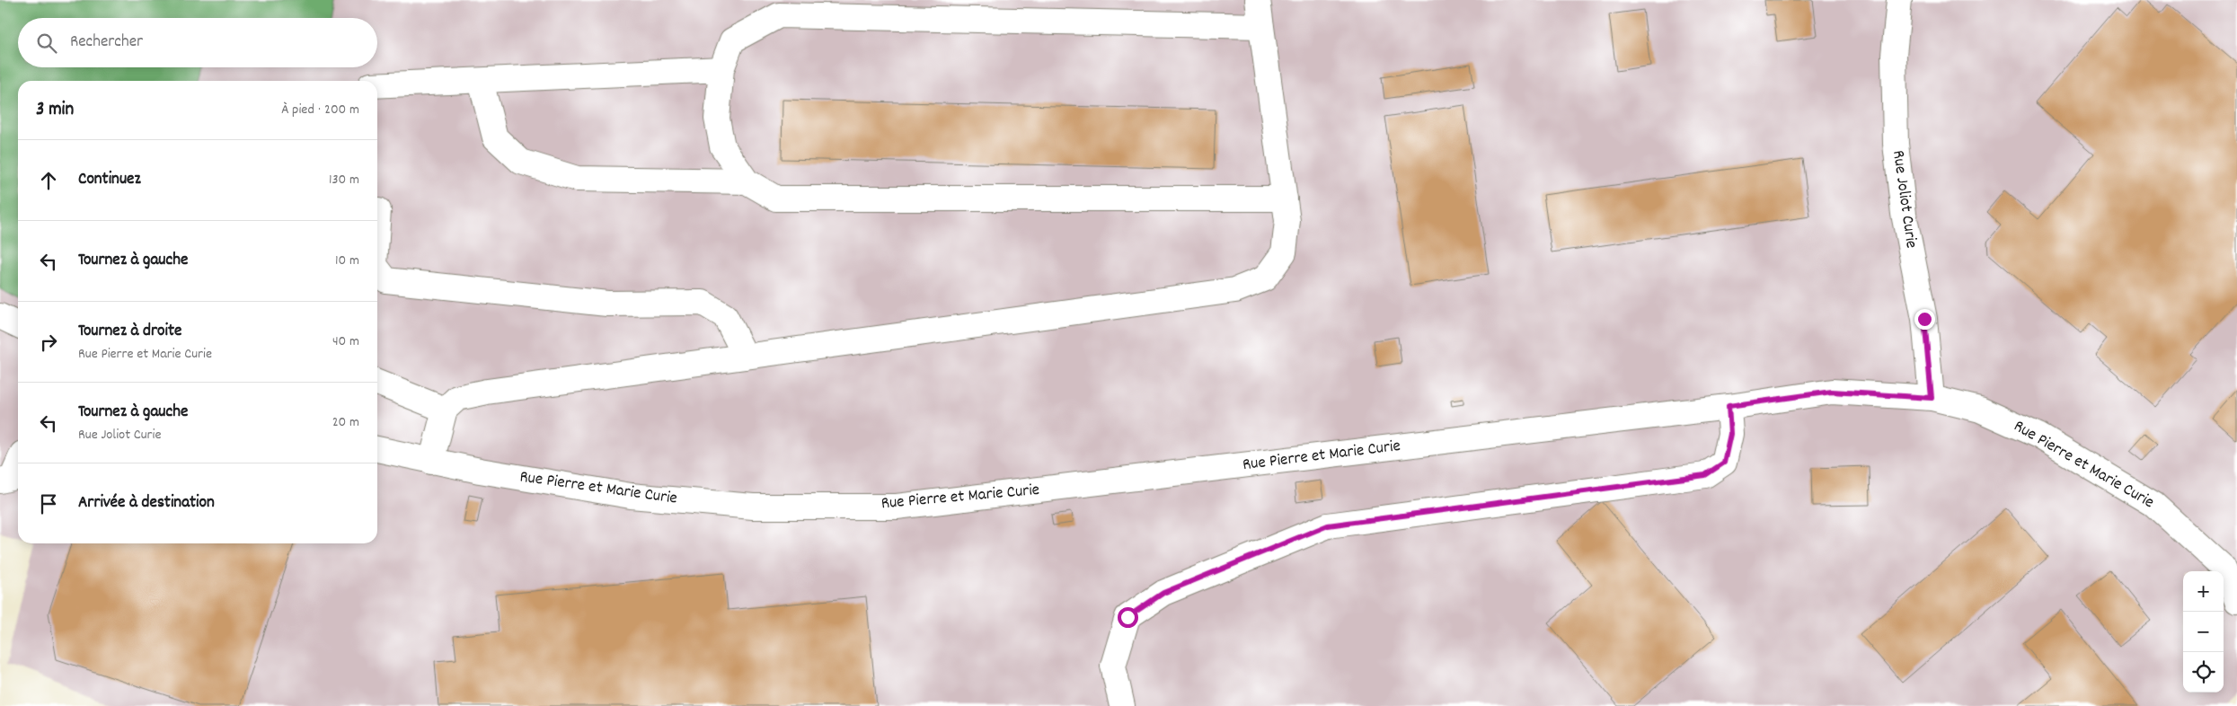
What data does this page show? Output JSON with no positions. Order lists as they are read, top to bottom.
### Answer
{
  "streets": {
    "street": ["Rue Joliot Curie", "Rue Pierre et Marie Curie"]
  },
  "crossings": [
    ["Rue Joliot Curie", "Rue Pierre et Marie Curie"]
  ],
  "page": {
    "search": "Rechercher",
    "heading": ["3 min", "À pied · 200 m"],
    "list": [
      ["Continuez", "130 m"],
      ["Tournez à gauche", "10 m"],
      ["Tournez à droite", "Rue Pierre et Marie Curie", "40 m"],
      ["Tournez à gauche", "Rue Joliot Curie", "20 m"],
      "Arrivée à destination"
    ],
    "map_buttons": ["+", "−"]
  }
}
